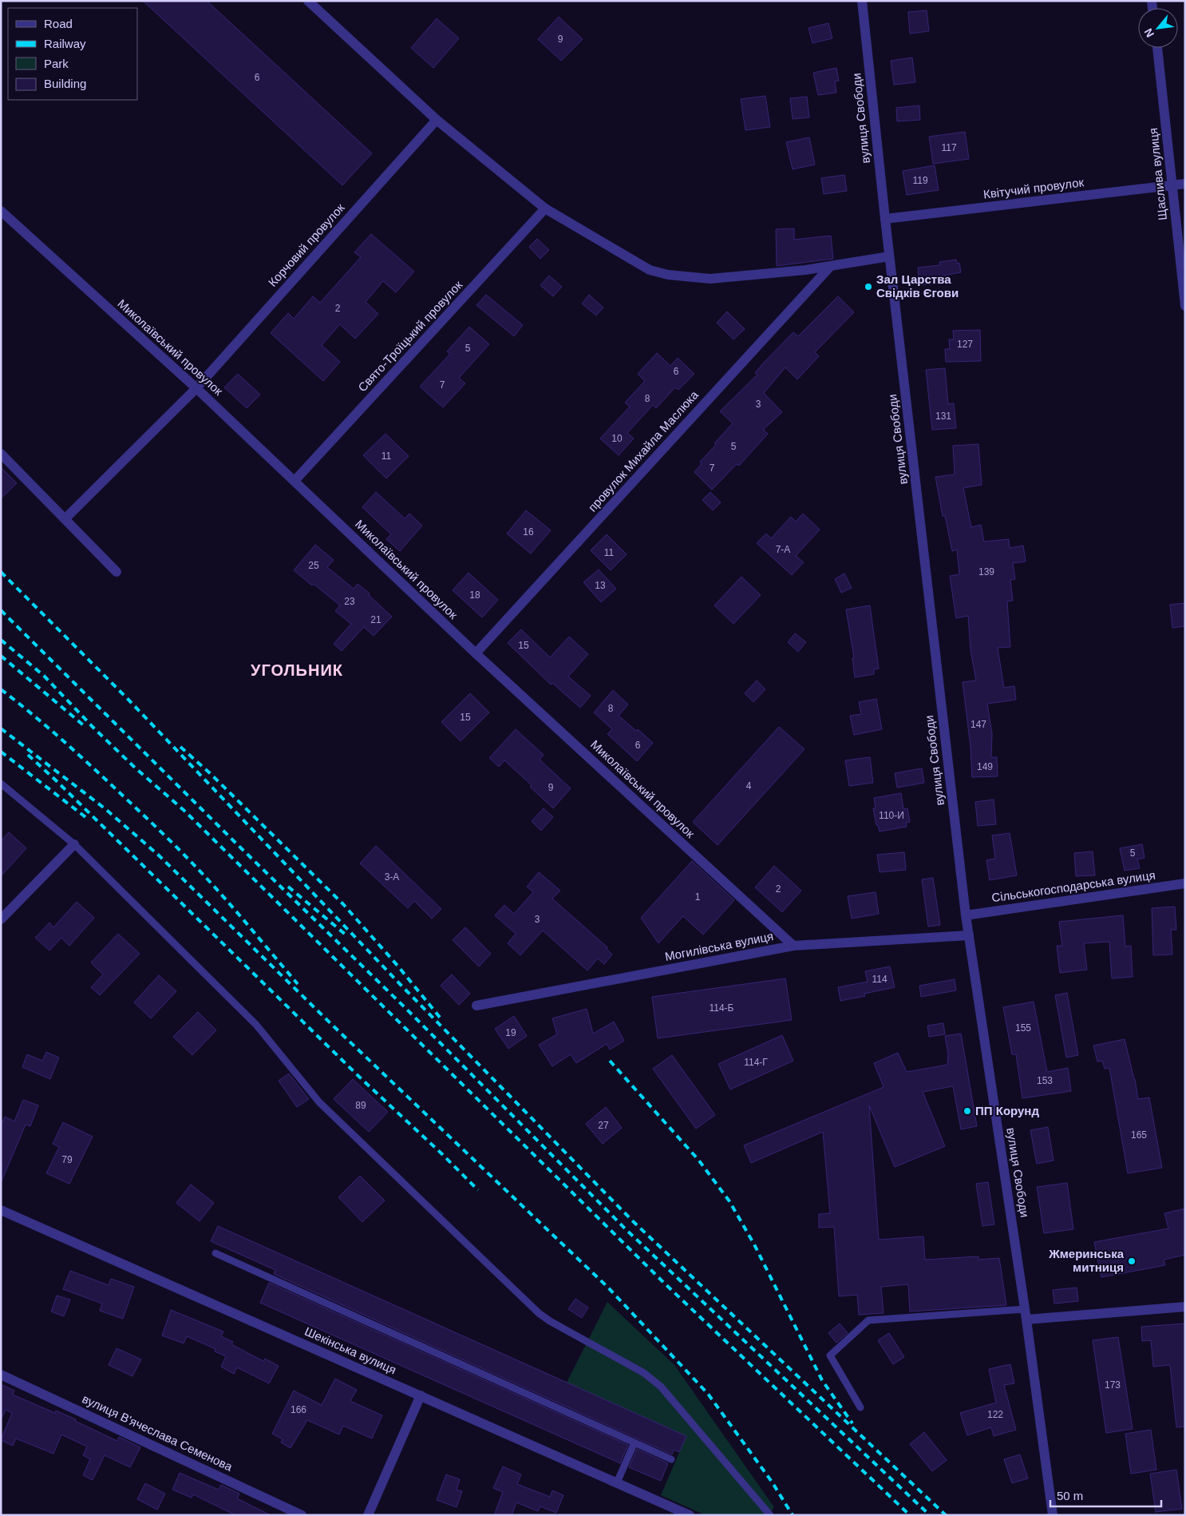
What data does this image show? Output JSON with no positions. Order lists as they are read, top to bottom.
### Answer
{
  "streets": {
    "street": [
      "вулиця Свободи",
      "Щаслива вулиця",
      "Квітучий провулок",
      "Корчовий провулок",
      "Свято-Троїцький провулок",
      "Миколаївський провулок",
      "провулок Михайла Маслюка",
      "Сільськогосподарська вулиця",
      "Могилівська вулиця",
      "Шекінська вулиця",
      "вулиця В'ячеслава Семенова"
    ]
  },
  "crossings": [
    ["вулиця Свободи", "Квітучий провулок"],
    ["вулиця Свободи", "Сільськогосподарська вулиця"],
    ["вулиця Свободи", "Могилівська вулиця"],
    ["Щаслива вулиця", "Квітучий провулок"],
    ["Корчовий провулок", "Миколаївський провулок"],
    ["Свято-Троїцький провулок", "Миколаївський провулок"],
    ["Миколаївський провулок", "провулок Михайла Маслюка"],
    ["Миколаївський провулок", "Могилівська вулиця"]
  ],
  "districts": ["УГОЛЬНИК"],
  "places": ["Зал Царства Свідків Єгови", "ПП Корунд", "Жмеринська митниця"],
  "house_numbers": [
    "9",
    "6",
    "117",
    "119",
    "2",
    "127",
    "5",
    "6",
    "7",
    "8",
    "3",
    "131",
    "10",
    "5",
    "11",
    "7",
    "16",
    "7-А",
    "11",
    "25",
    "139",
    "13",
    "18",
    "23",
    "21",
    "15",
    "8",
    "15",
    "147",
    "6",
    "149",
    "4",
    "9",
    "110-И",
    "5",
    "3-А",
    "2",
    "1",
    "3",
    "114",
    "114-Б",
    "155",
    "19",
    "114-Г",
    "153",
    "89",
    "27",
    "165",
    "79",
    "173",
    "166",
    "122"
  ],
  "legend": [
    "Road",
    "Railway",
    "Park",
    "Building"
  ],
  "scale_bar": "50 m",
  "north": "bottom left"
}
